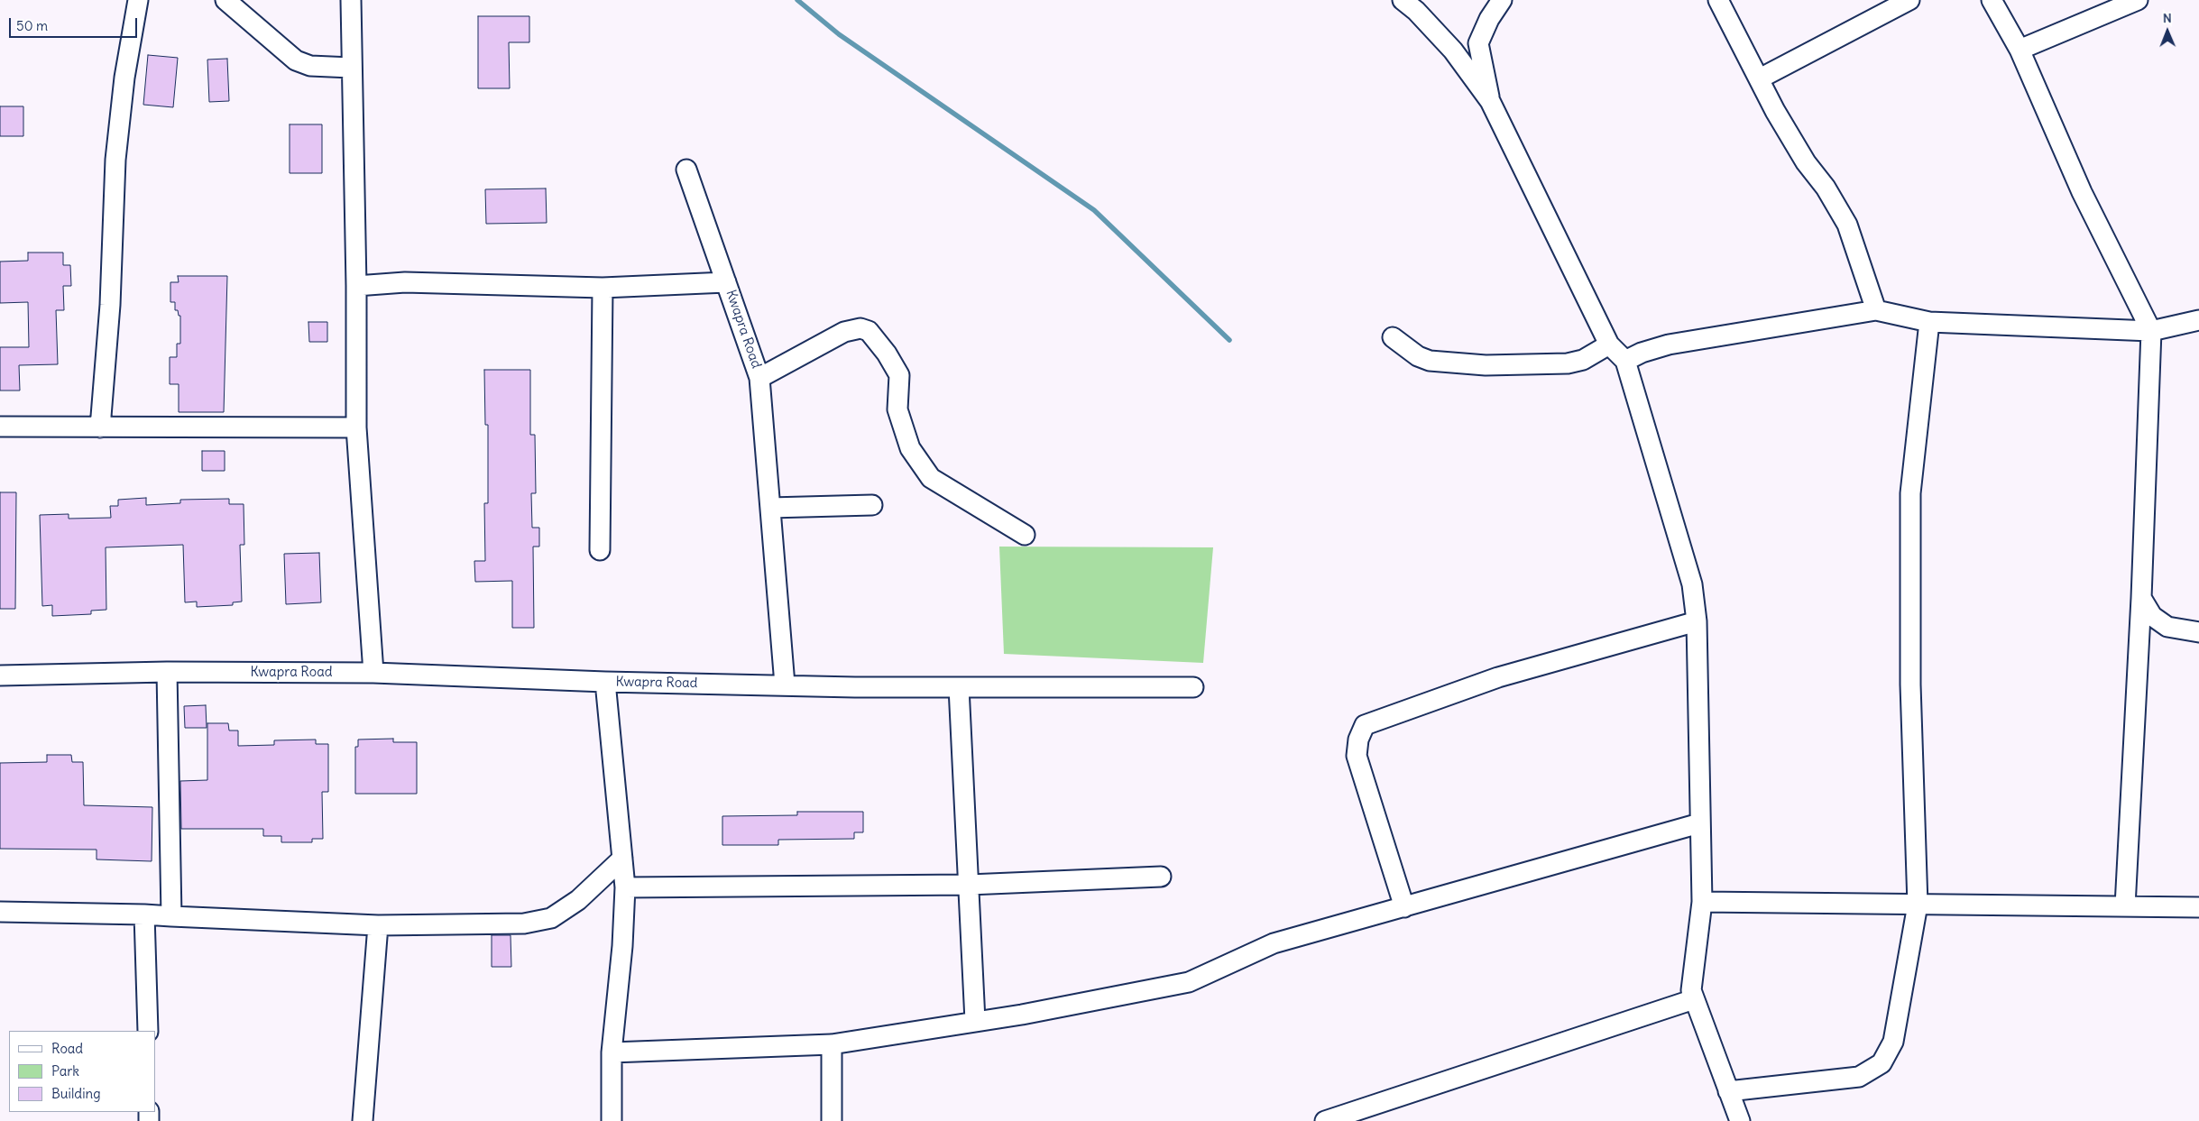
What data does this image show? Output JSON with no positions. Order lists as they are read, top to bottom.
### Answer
{
  "streets": {
    "street": ["Kwapra Road"]
  },
  "legend": ["Road", "Park", "Building"],
  "scale_bar": "50 m",
  "north": "top"
}
